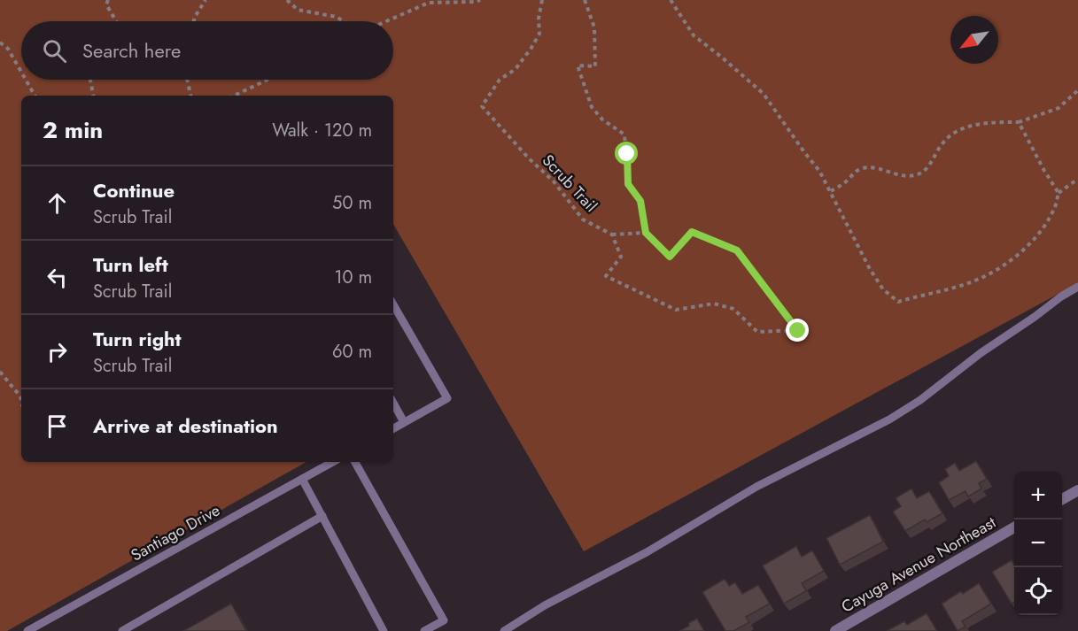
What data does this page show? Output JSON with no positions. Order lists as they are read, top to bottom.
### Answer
{
  "streets": {
    "street": ["Cayuga Avenue Northeast"],
    "lane": ["Santiago Drive"],
    "path": ["Scrub Trail"]
  },
  "north": "bottom left",
  "page": {
    "search": "Search here",
    "heading": ["2 min", "Walk · 120 m"],
    "list": [
      ["Continue", "Scrub Trail", "50 m"],
      ["Turn left", "Scrub Trail", "10 m"],
      ["Turn right", "Scrub Trail", "60 m"],
      "Arrive at destination"
    ],
    "map_buttons": ["+", "−"]
  }
}
